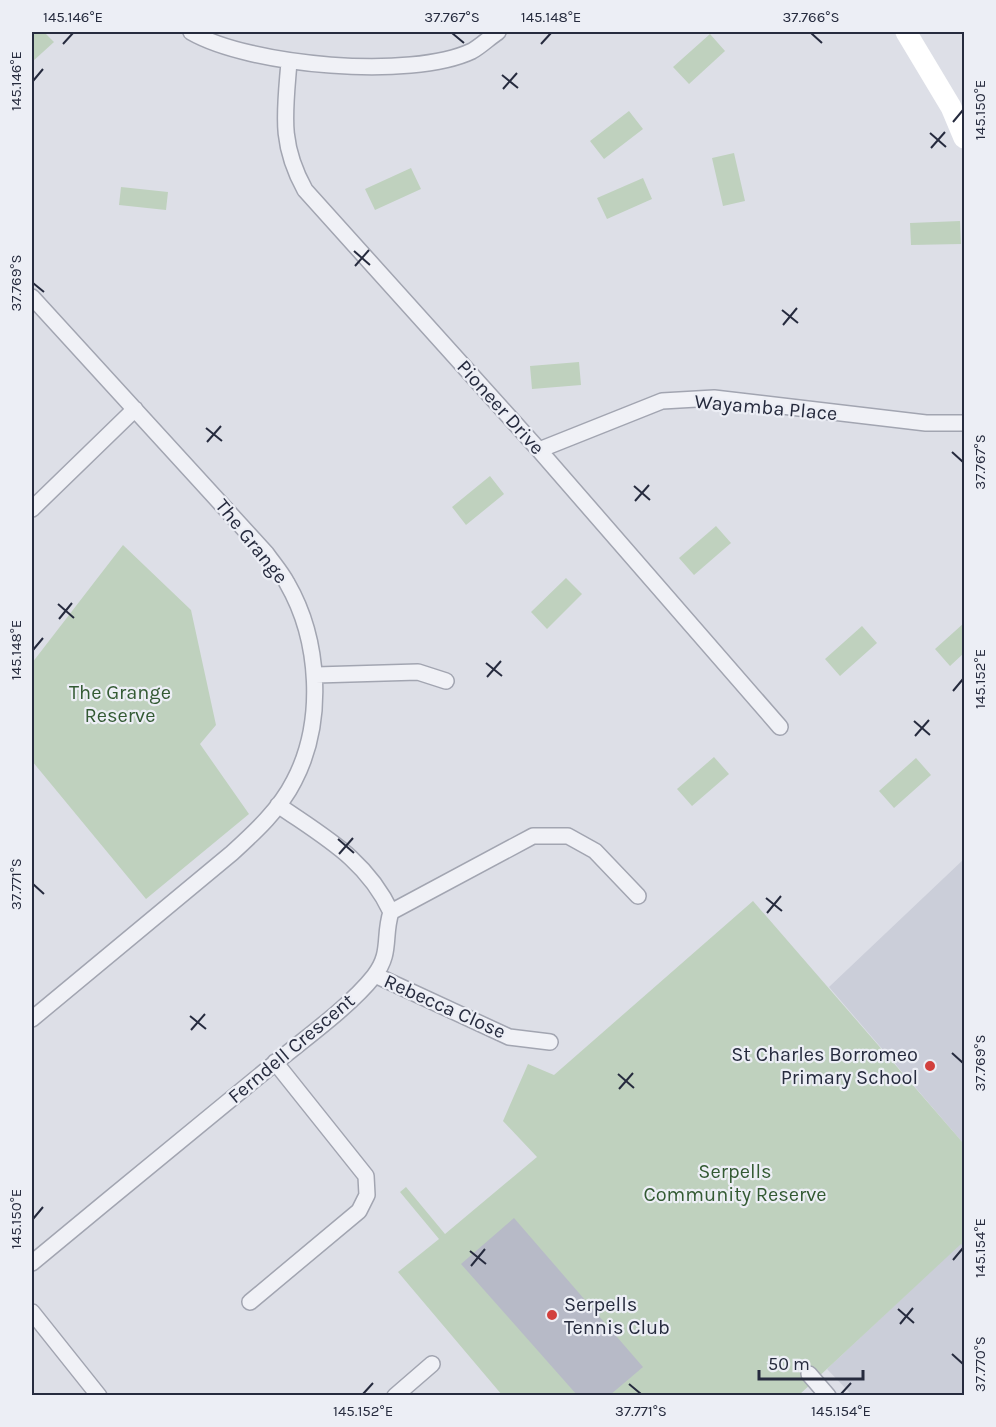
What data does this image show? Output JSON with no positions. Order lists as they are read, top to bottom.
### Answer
{
  "streets": {
    "street": [
      "Pioneer Drive",
      "Wayamba Place",
      "The Grange",
      "Rebecca Close",
      "Ferndell Crescent"
    ]
  },
  "crossings": [
    ["Pioneer Drive", "Wayamba Place"],
    ["Rebecca Close", "Ferndell Crescent"]
  ],
  "parks": ["The Grange Reserve", "Serpells Community Reserve"],
  "places": ["St Charles Borromeo Primary School", "Serpells Tennis Club"],
  "scale_bar": "50 m",
  "coordinates": [
    "145.146°E",
    "37.767°S",
    "145.148°E",
    "37.766°S",
    "145.150°E",
    "37.769°S",
    "145.152°E",
    "37.771°S",
    "145.154°E",
    "37.770°S"
  ]
}
